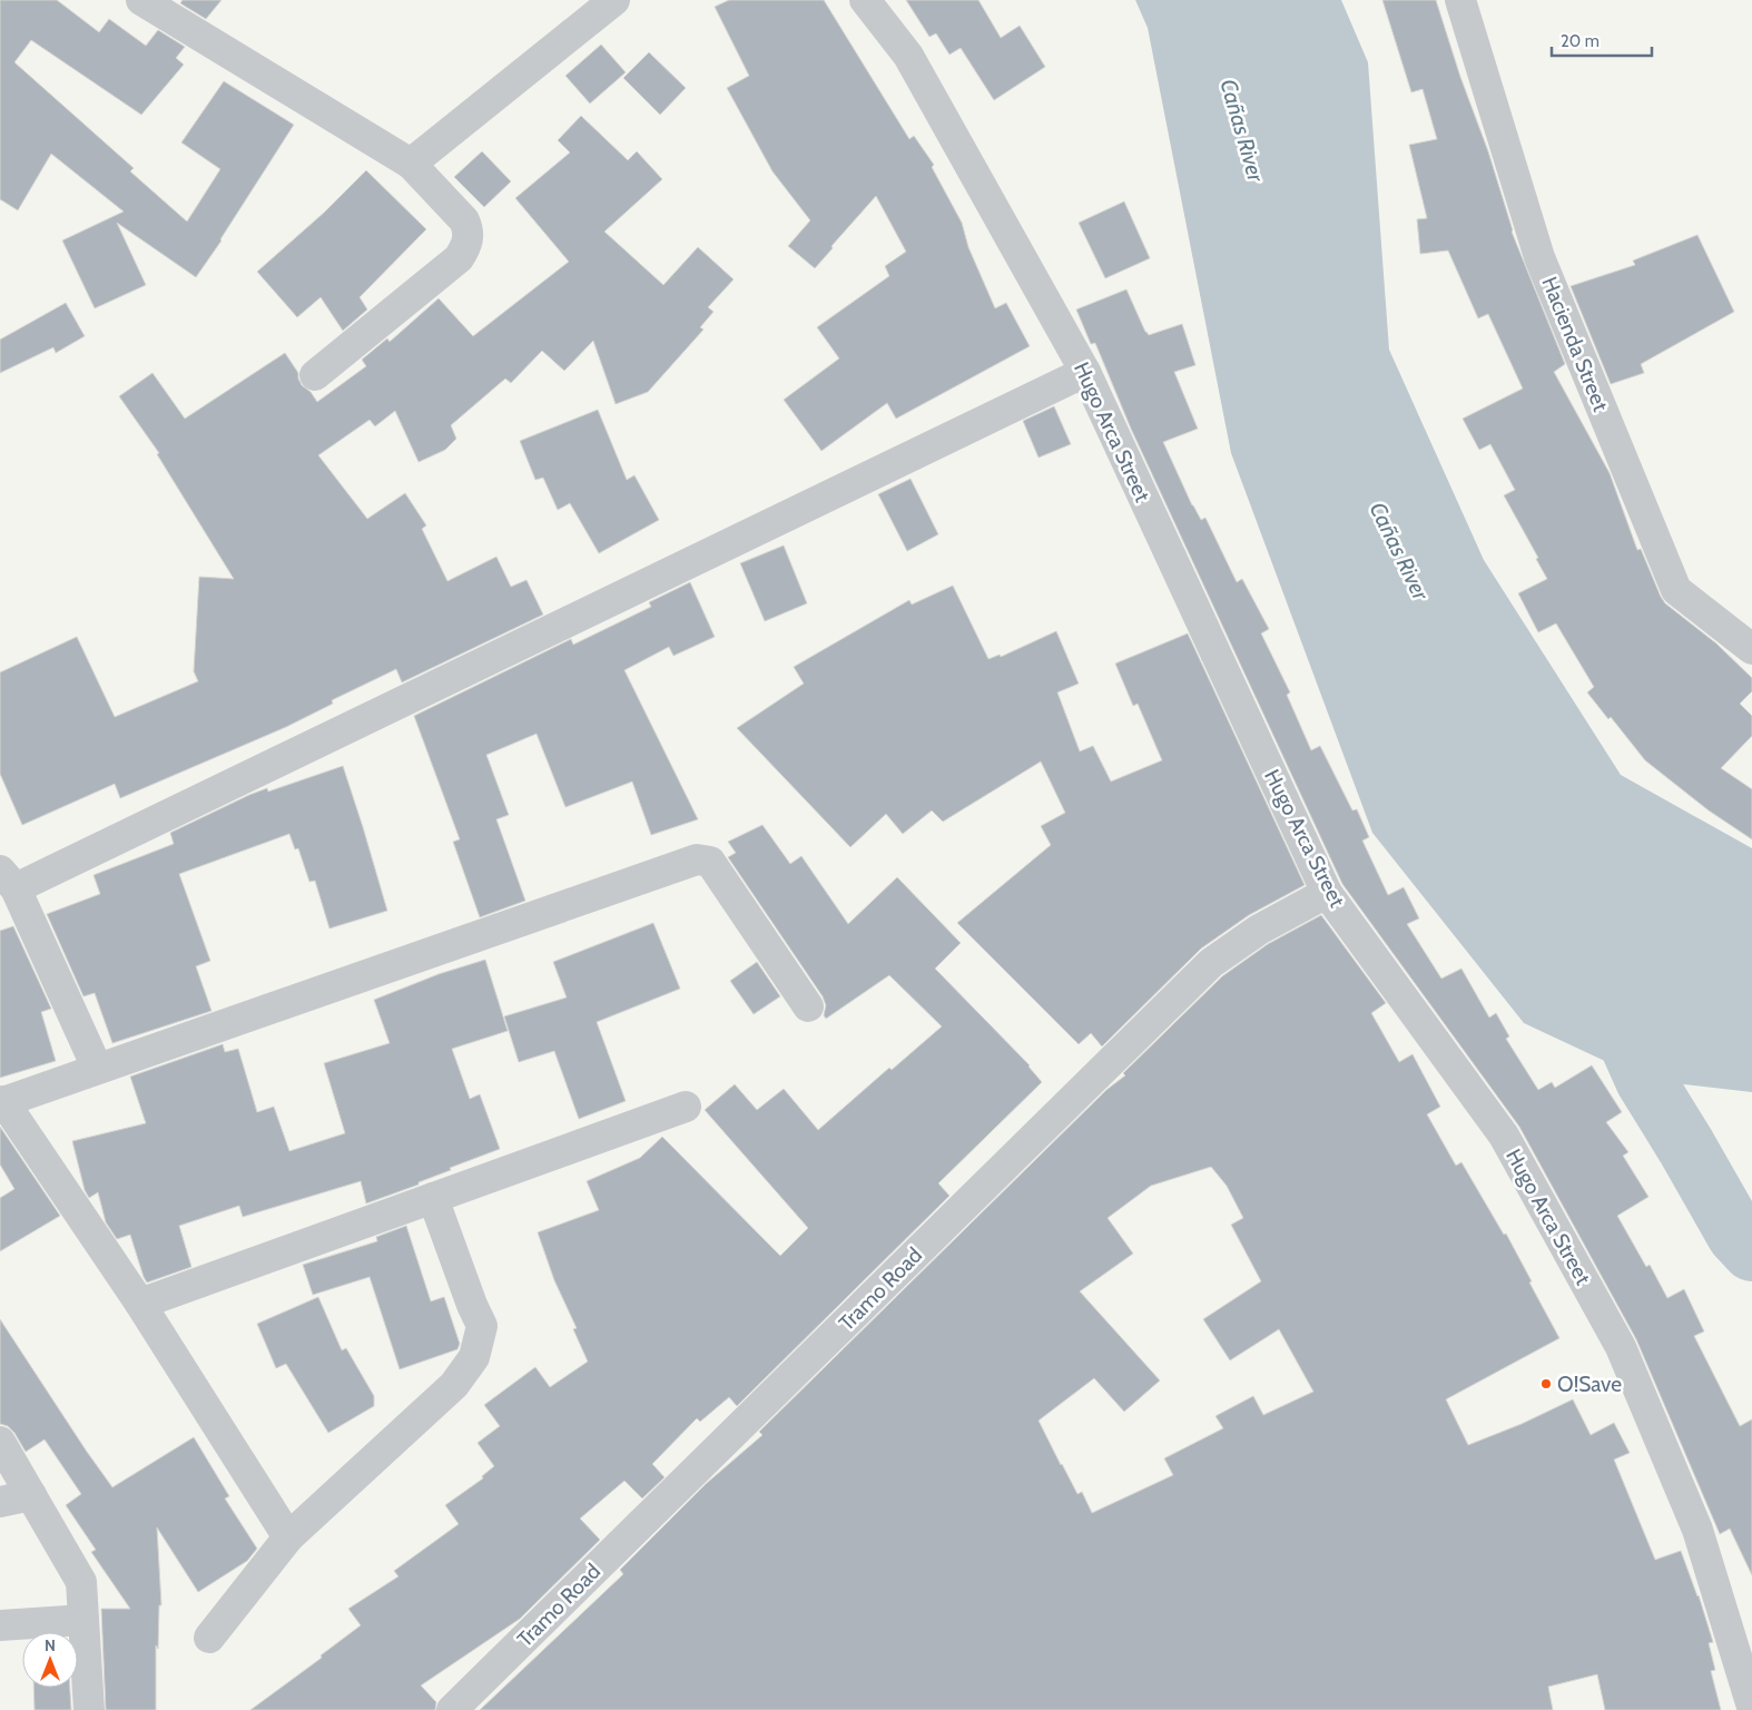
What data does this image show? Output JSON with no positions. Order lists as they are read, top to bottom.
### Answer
{
  "streets": {
    "street": ["Hacienda Street", "Hugo Arca Street", "Tramo Road"]
  },
  "crossings": [
    ["Hugo Arca Street", "Tramo Road"]
  ],
  "water": ["Cañas River"],
  "places": ["O!Save"],
  "scale_bar": "20 m",
  "north": "top"
}
